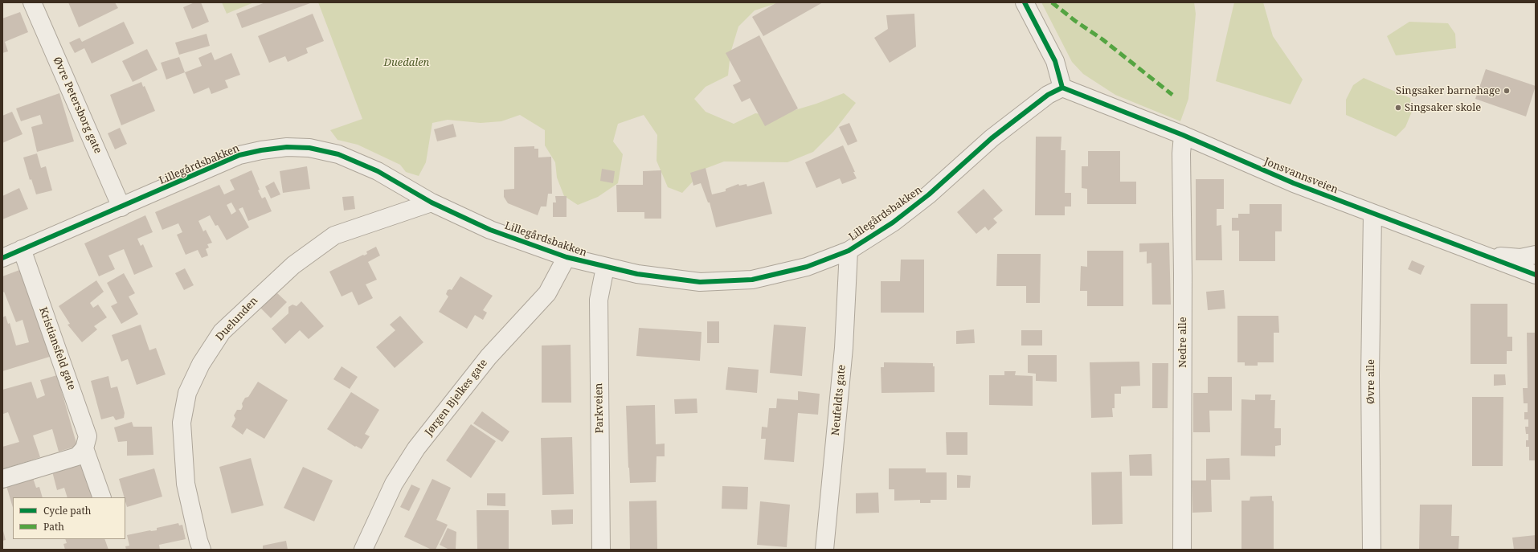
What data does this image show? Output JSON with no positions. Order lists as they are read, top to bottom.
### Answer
{
  "streets": {
    "street": [
      "Øvre Petersborg gate",
      "Lillegårdsbakken",
      "Jonsvannsveien",
      "Duelunden",
      "Nedre alle",
      "Kristiansfeld gate",
      "Øvre alle",
      "Jørgen Bjelkes gate",
      "Neufeldts gate",
      "Parkveien"
    ]
  },
  "crossings": [
    ["Øvre Petersborg gate", "Lillegårdsbakken"],
    ["Lillegårdsbakken", "Jonsvannsveien"],
    ["Lillegårdsbakken", "Duelunden"],
    ["Lillegårdsbakken", "Kristiansfeld gate"],
    ["Lillegårdsbakken", "Jørgen Bjelkes gate"],
    ["Lillegårdsbakken", "Neufeldts gate"],
    ["Lillegårdsbakken", "Parkveien"],
    ["Jonsvannsveien", "Nedre alle"],
    ["Jonsvannsveien", "Øvre alle"]
  ],
  "parks": ["Duedalen"],
  "places": ["Singsaker barnehage", "Singsaker skole"],
  "legend": ["Cycle path", "Path"]
}
